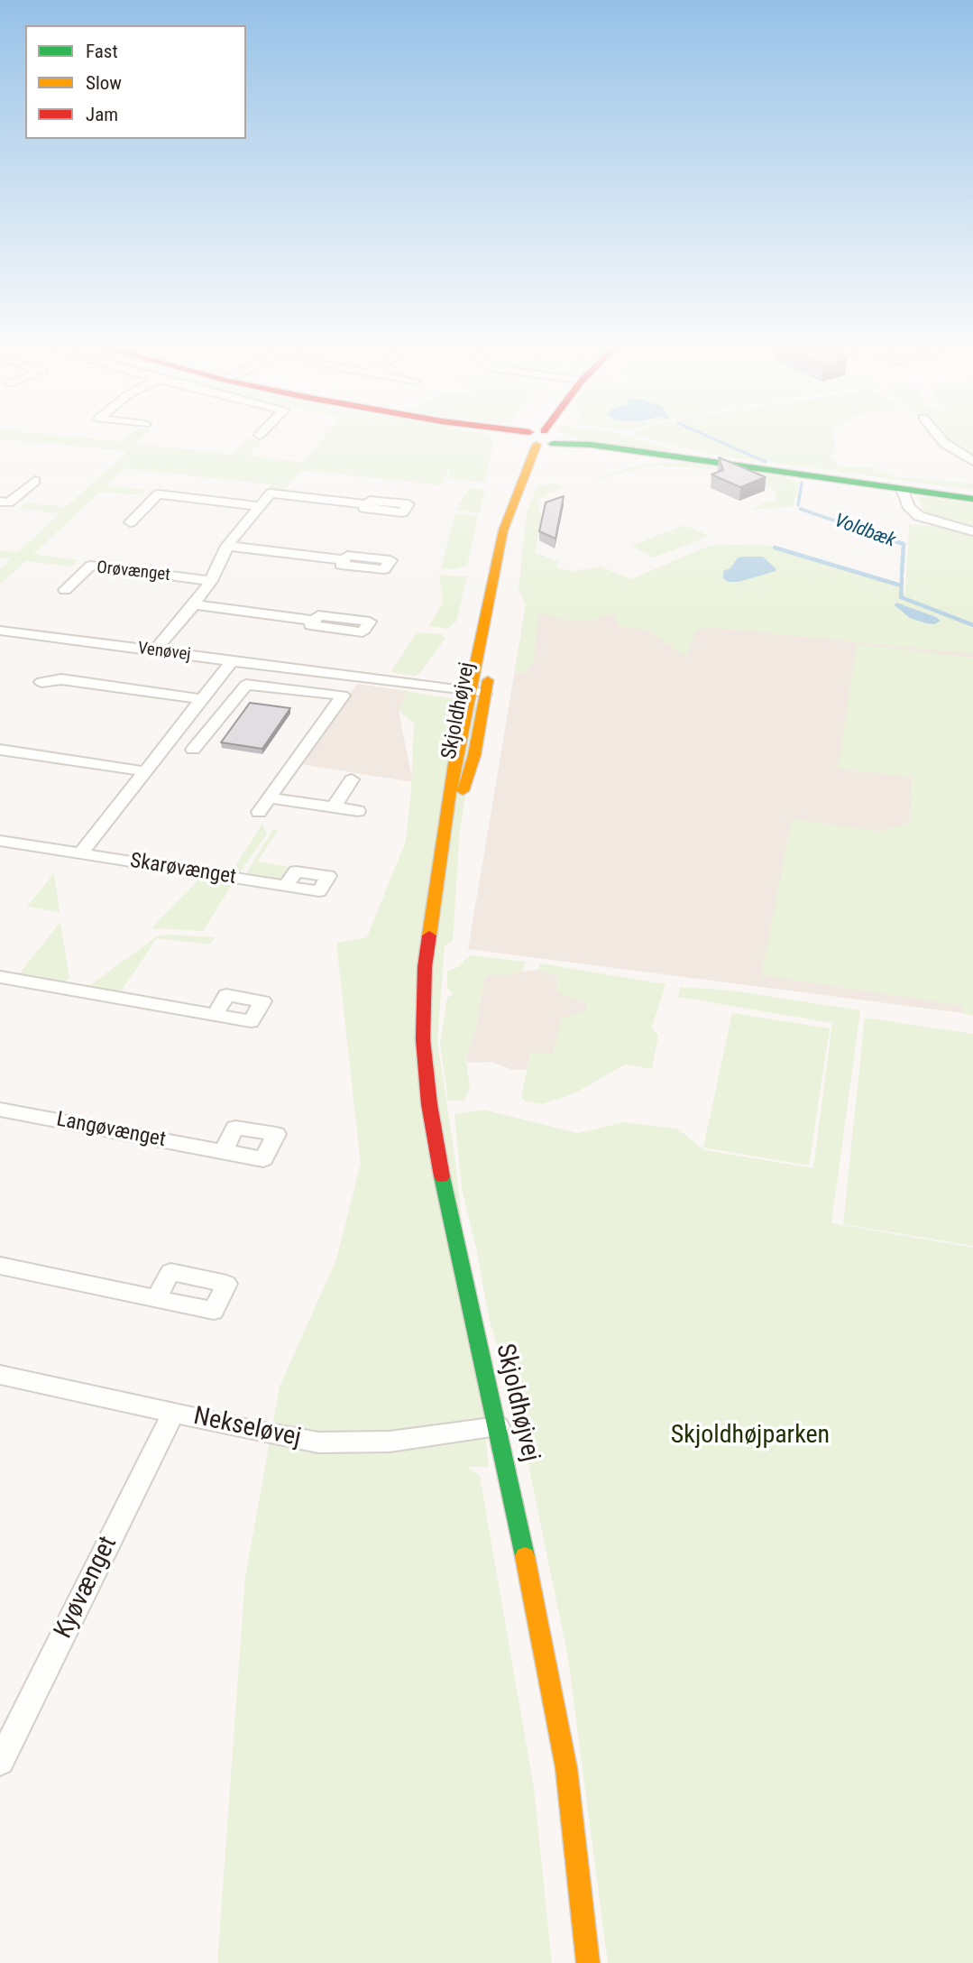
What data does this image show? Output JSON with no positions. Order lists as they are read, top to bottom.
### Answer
{
  "streets": {
    "street": [
      "Orøvænget",
      "Venøvej",
      "Skjoldhøjvej",
      "Skarøvænget",
      "Langøvænget",
      "Nekseløvej",
      "Kyøvænget"
    ]
  },
  "crossings": [
    ["Venøvej", "Skjoldhøjvej"],
    ["Skjoldhøjvej", "Nekseløvej"],
    ["Nekseløvej", "Kyøvænget"]
  ],
  "water": ["Voldbæk"],
  "parks": ["Skjoldhøjparken"],
  "legend": ["Fast", "Slow", "Jam"]
}
